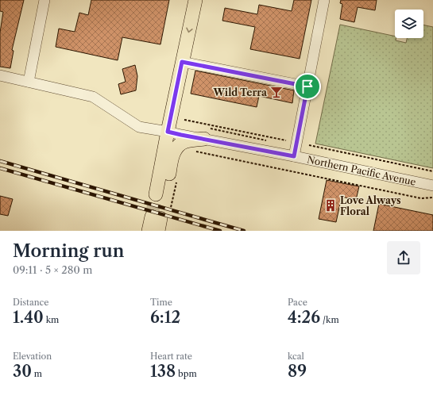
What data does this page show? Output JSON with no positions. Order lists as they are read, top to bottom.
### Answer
{
  "streets": {
    "street": ["Northern Pacific Avenue"]
  },
  "places": {
    "bar": ["Wild Terra"],
    "building": ["Love Always Floral"]
  },
  "page": {
    "heading": ["Morning run", "09:11 · 5 × 280 m"],
    "stats": [
      ["Distance", "1.40 km"],
      ["Time", "6:12"],
      ["Pace", "4:26 /km"],
      ["Elevation", "30 m"],
      ["Heart rate", "138 bpm"],
      ["kcal", "89"]
    ]
  }
}
